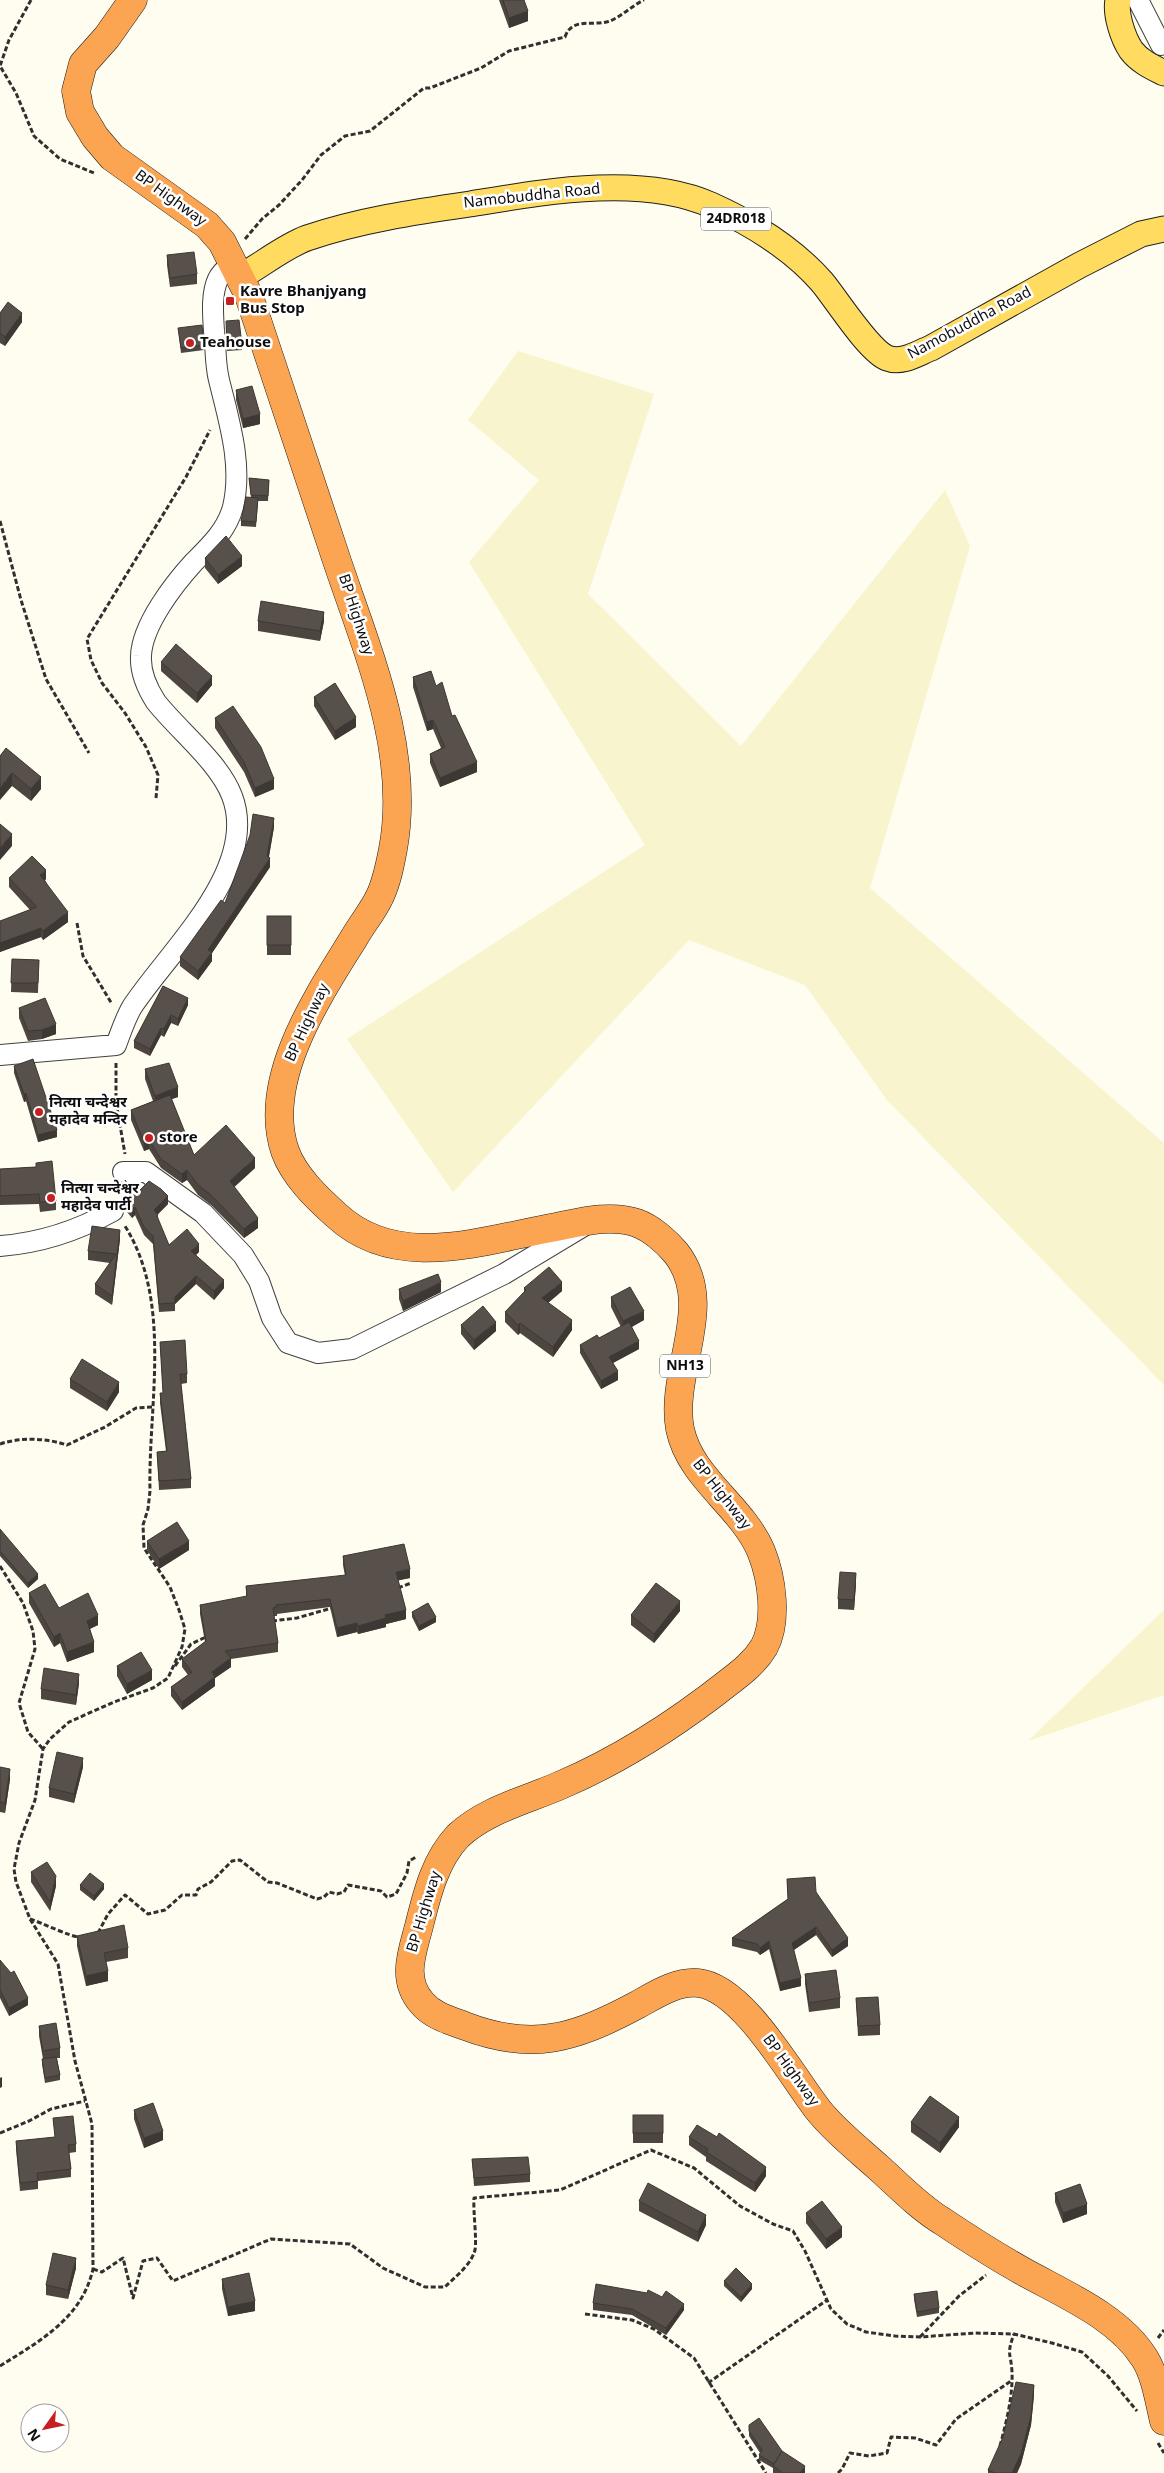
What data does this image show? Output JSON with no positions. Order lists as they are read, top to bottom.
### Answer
{
  "streets": {
    "highway": ["BP Highway", "NH13"],
    "main road": ["Namobuddha Road", "24DR018"]
  },
  "crossings": [
    ["Namobuddha Road", "BP Highway"],
    ["Namobuddha Road", "24DR018"],
    ["BP Highway", "24DR018"]
  ],
  "places": {
    "transit": ["Kavre Bhanjyang Bus Stop"],
    "other": [
      "Teahouse",
      "नित्या चन्देश्वर महादेव मन्दिर",
      "store",
      "नित्या चन्देश्वर महादेव पार्टी"
    ]
  },
  "north": "bottom left"
}
